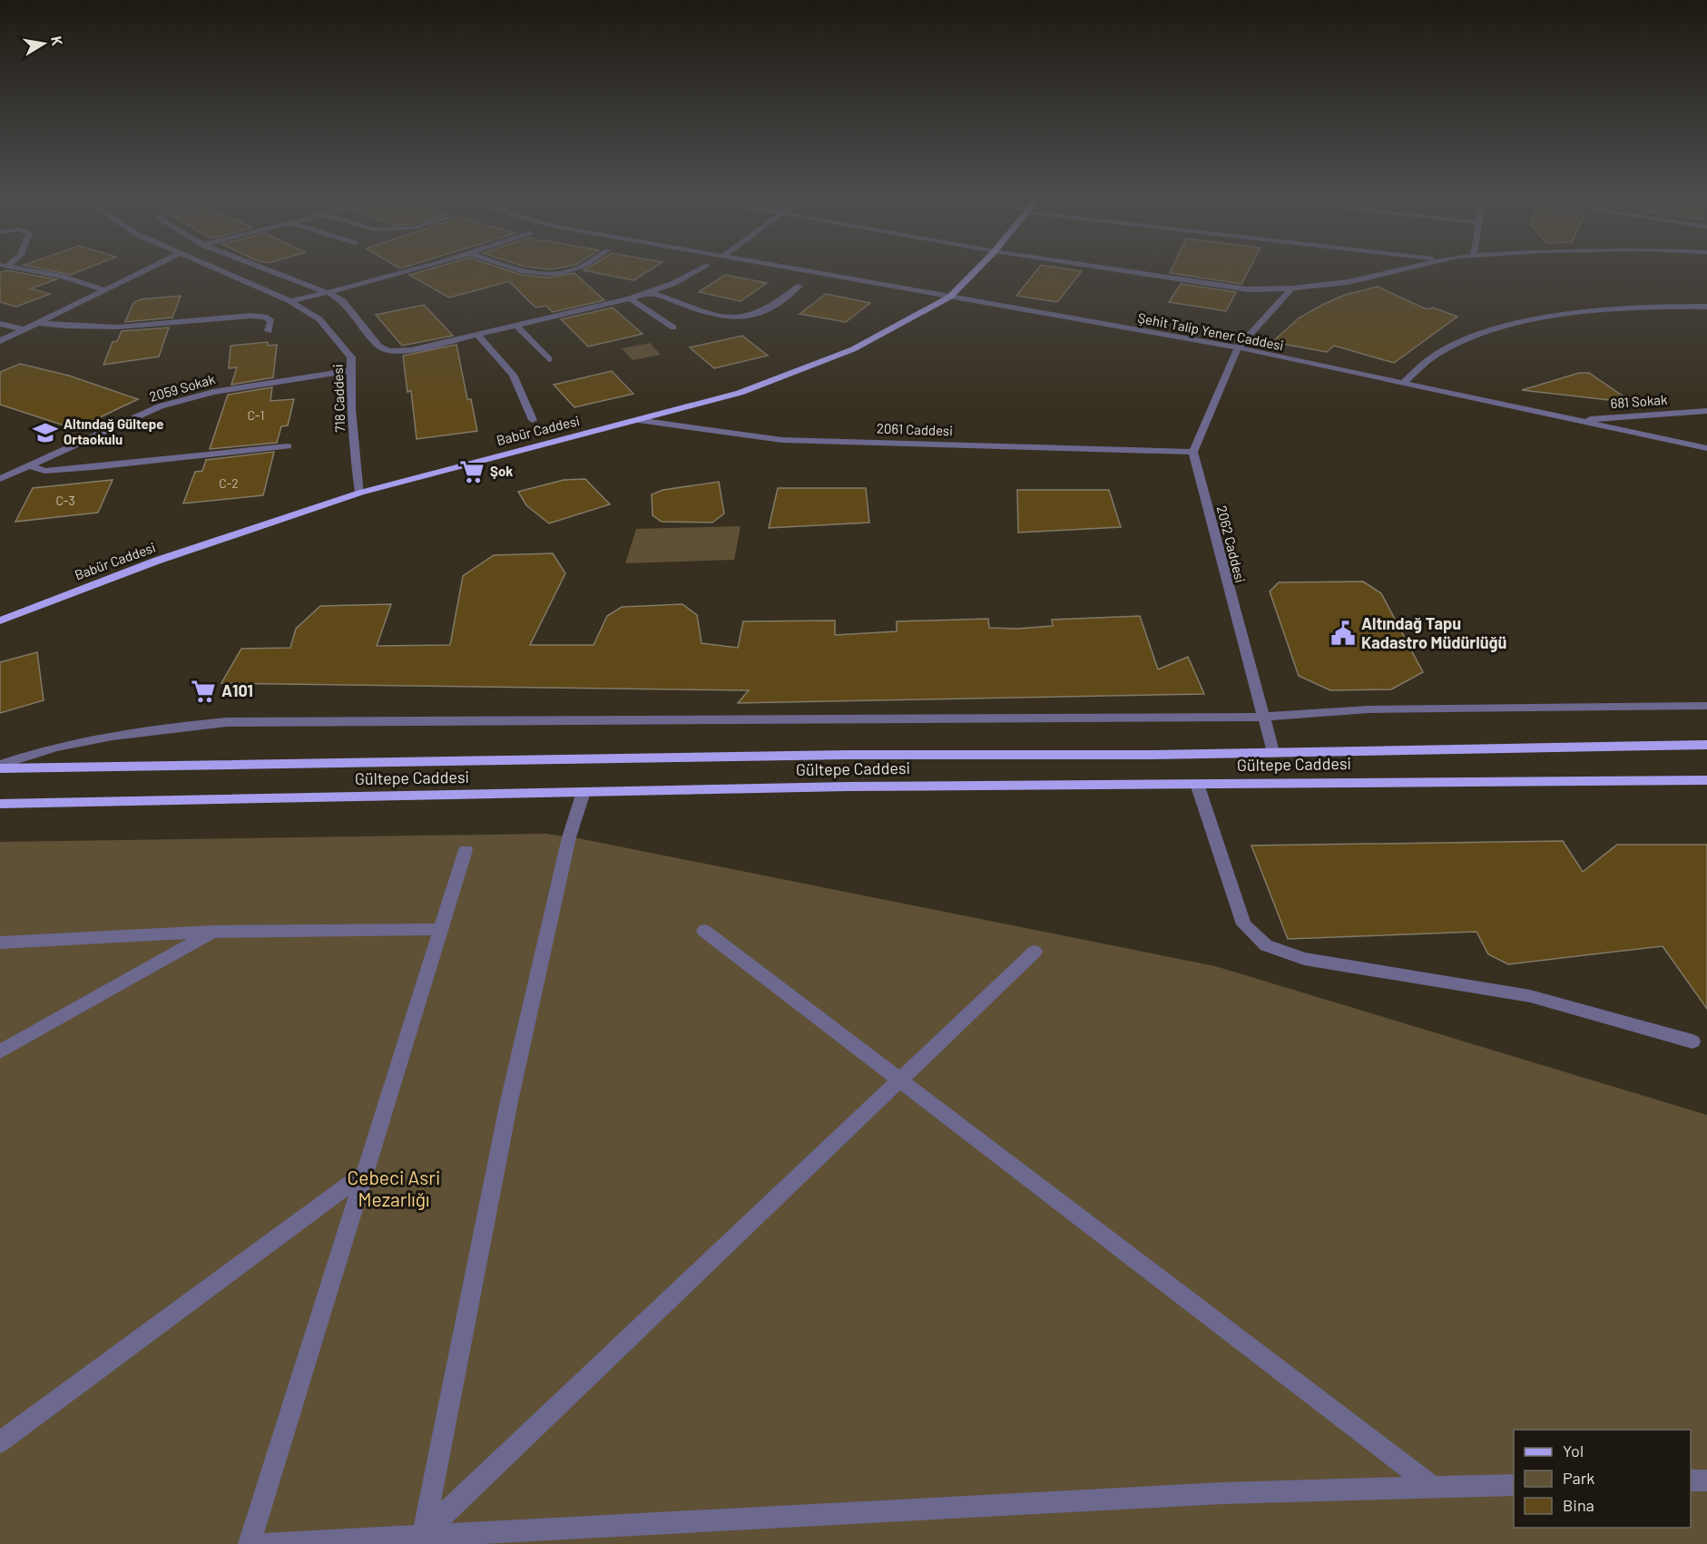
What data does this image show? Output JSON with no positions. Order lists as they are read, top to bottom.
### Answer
{
  "streets": {
    "main road": ["Babür Caddesi", "Gültepe Caddesi"],
    "street": [
      "Şehit Talip Yener Caddesi",
      "2059 Sokak",
      "718 Caddesi",
      "681 Sokak",
      "2061 Caddesi",
      "2062 Caddesi"
    ]
  },
  "crossings": [
    ["Şehit Talip Yener Caddesi", "681 Sokak"],
    ["Şehit Talip Yener Caddesi", "Babür Caddesi"],
    ["2059 Sokak", "718 Caddesi"],
    ["718 Caddesi", "Babür Caddesi"],
    ["2061 Caddesi", "Babür Caddesi"],
    ["2061 Caddesi", "2062 Caddesi"],
    ["2062 Caddesi", "Gültepe Caddesi"]
  ],
  "parks": ["Cebeci Asri Mezarlığı"],
  "places": {
    "school or university": ["Altındağ Gültepe Ortaokulu"],
    "supermarket": ["Şok", "A101"],
    "public building": ["Altındağ Tapu Kadastro Müdürlüğü"]
  },
  "house_numbers": ["C-1", "C-2", "C-3"],
  "legend": ["Yol", "Park", "Bina"],
  "north": "right"
}
